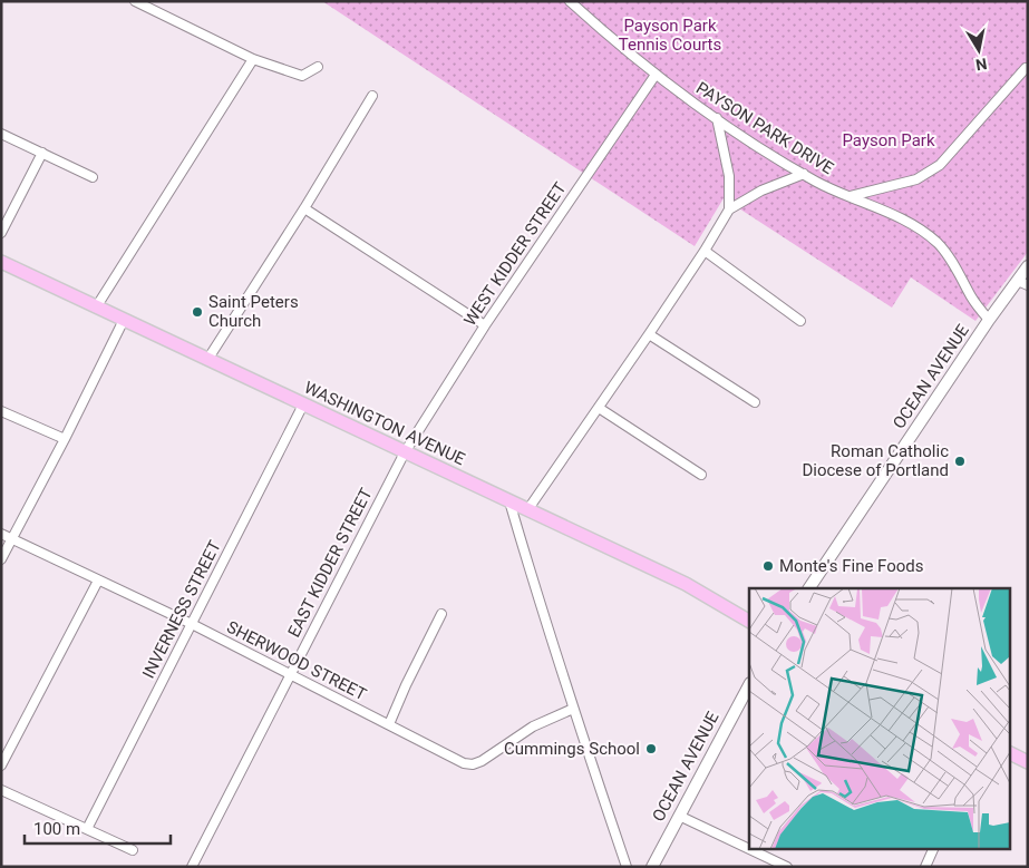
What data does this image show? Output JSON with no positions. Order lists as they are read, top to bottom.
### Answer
{
  "streets": {
    "main road": ["OCEAN AVENUE", "WASHINGTON AVENUE"],
    "street": [
      "PAYSON PARK DRIVE",
      "WEST KIDDER STREET",
      "EAST KIDDER STREET",
      "INVERNESS STREET",
      "SHERWOOD STREET"
    ]
  },
  "crossings": [
    ["PAYSON PARK DRIVE", "WEST KIDDER STREET"],
    ["PAYSON PARK DRIVE", "OCEAN AVENUE"],
    ["WEST KIDDER STREET", "WASHINGTON AVENUE"],
    ["WEST KIDDER STREET", "EAST KIDDER STREET"],
    ["WASHINGTON AVENUE", "EAST KIDDER STREET"],
    ["WASHINGTON AVENUE", "INVERNESS STREET"],
    ["EAST KIDDER STREET", "SHERWOOD STREET"],
    ["INVERNESS STREET", "SHERWOOD STREET"]
  ],
  "parks": ["Payson Park Tennis Courts", "Payson Park"],
  "places": [
    "Saint Peters Church",
    "Roman Catholic Diocese of Portland",
    "Monte's Fine Foods",
    "Cummings School"
  ],
  "scale_bar": "100 m",
  "north": "bottom"
}
